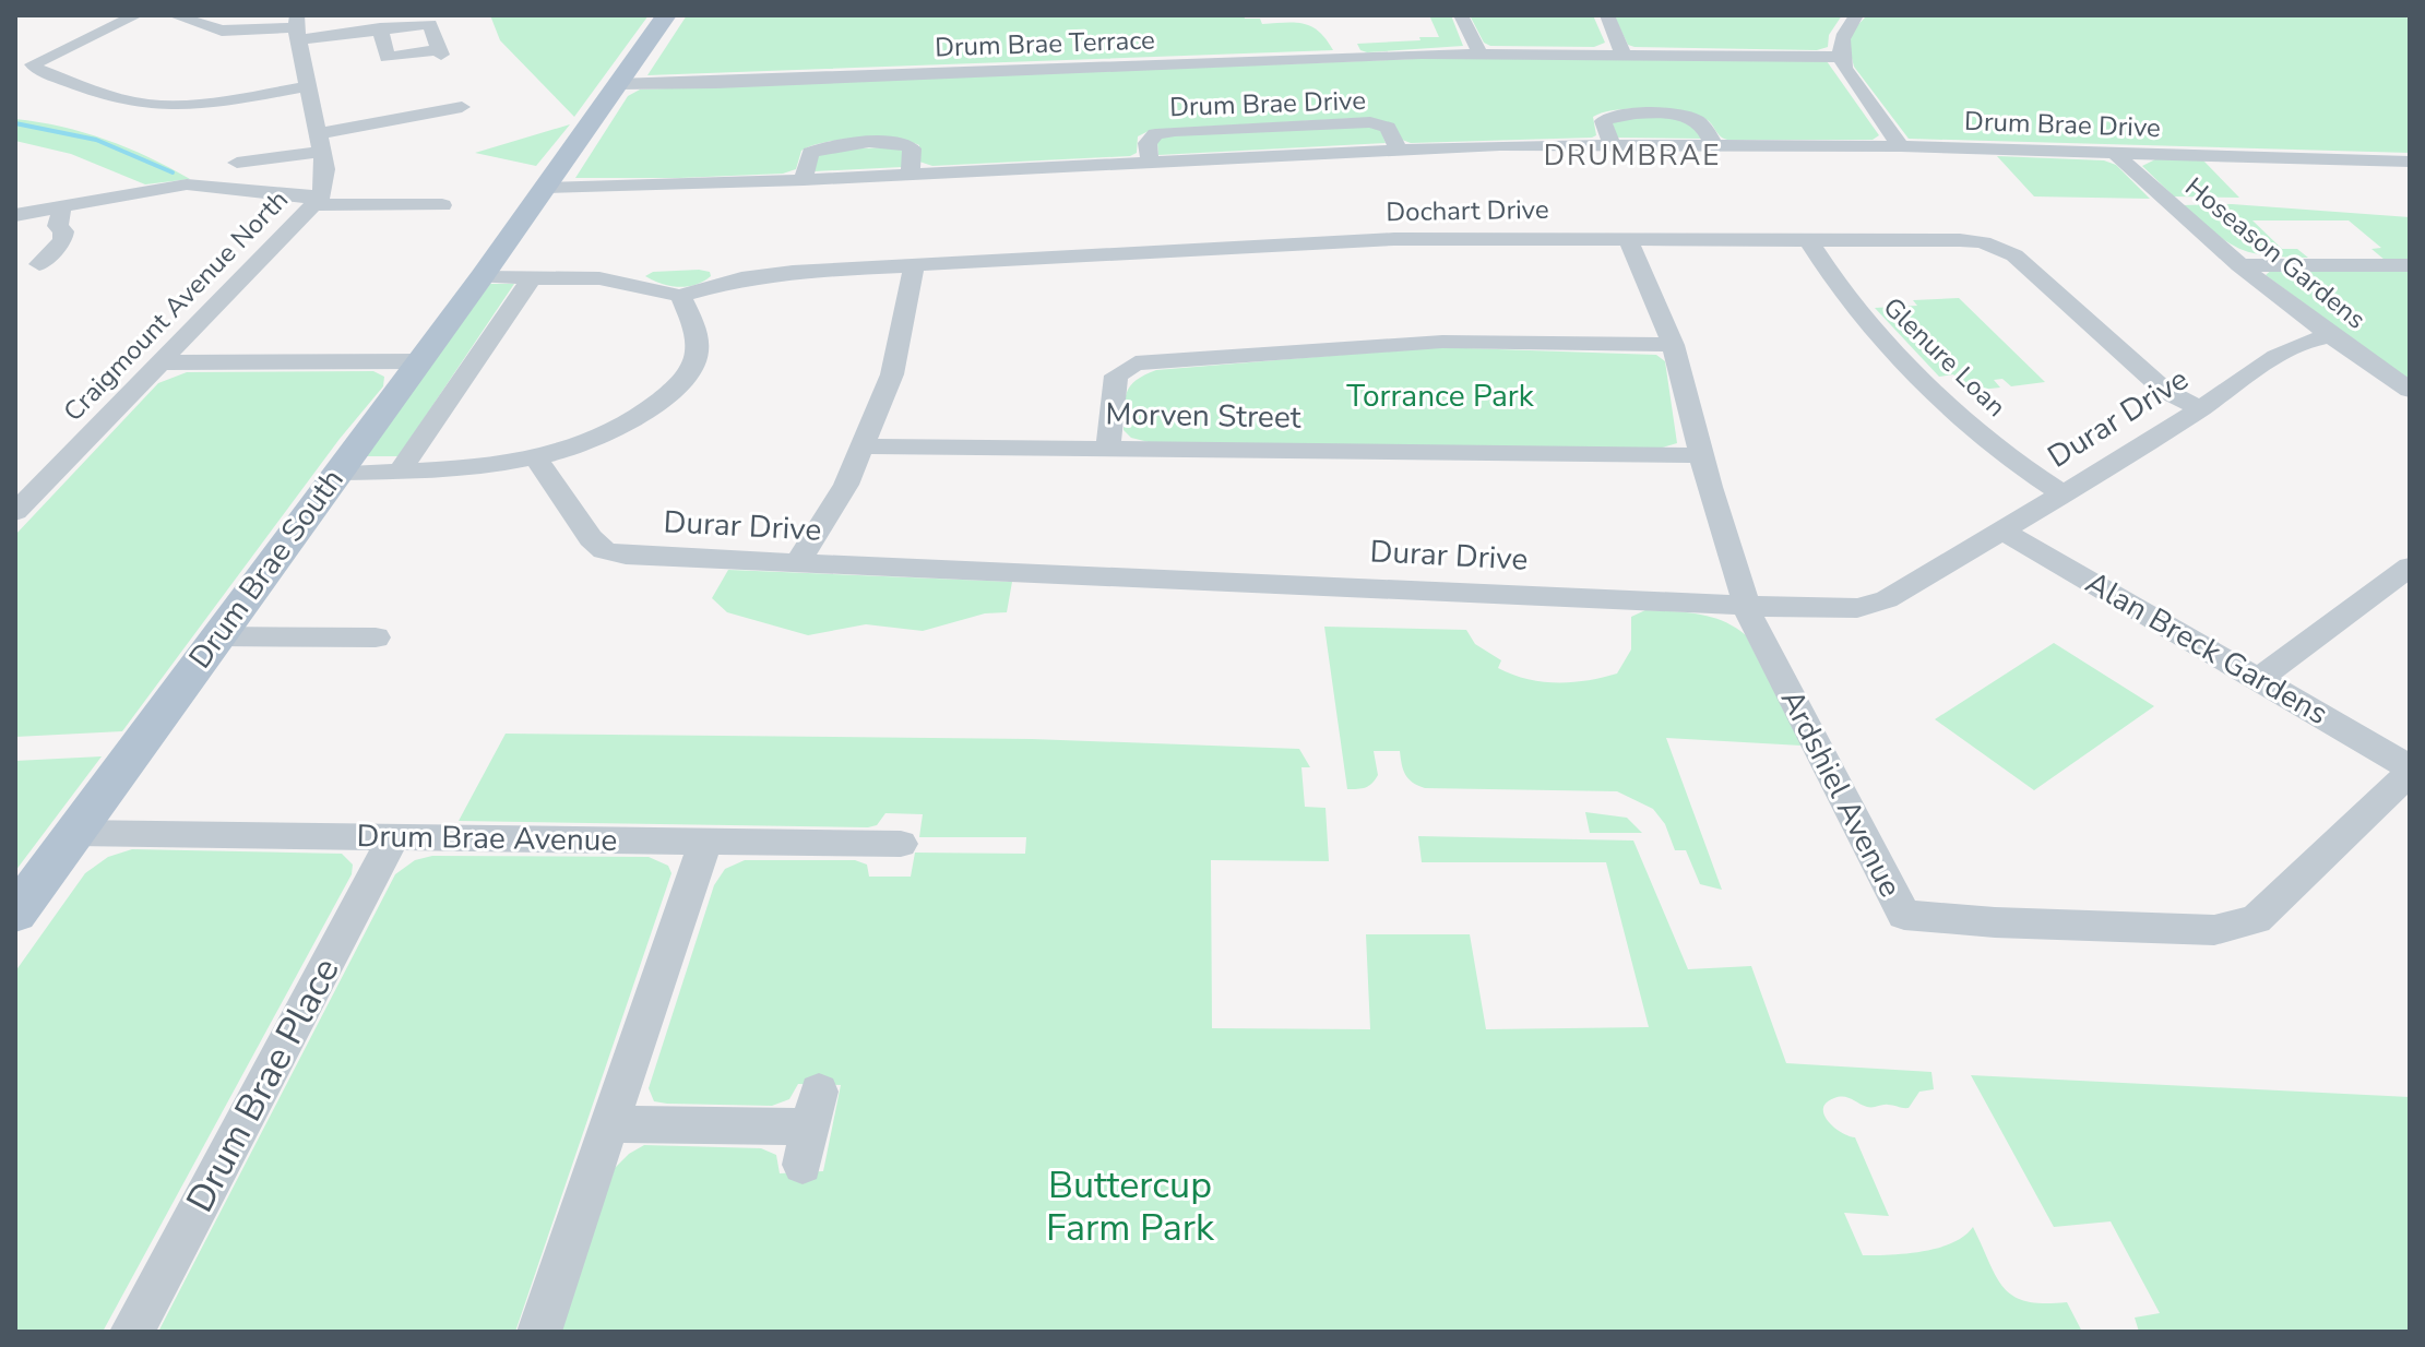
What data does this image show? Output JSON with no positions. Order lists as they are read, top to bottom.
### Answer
{
  "streets": {
    "main road": ["Drum Brae South"],
    "street": [
      "Drum Brae Terrace",
      "Drum Brae Drive",
      "Dochart Drive",
      "Hoseason Gardens",
      "Craigmount Avenue North",
      "Glenure Loan",
      "Morven Street",
      "Durar Drive",
      "Alan Breck Gardens",
      "Ardshiel Avenue",
      "Drum Brae Avenue",
      "Drum Brae Place"
    ]
  },
  "crossings": [
    ["Drum Brae Drive", "Hoseason Gardens"],
    ["Drum Brae Drive", "Drum Brae South"],
    ["Dochart Drive", "Glenure Loan"],
    ["Dochart Drive", "Durar Drive"],
    ["Dochart Drive", "Ardshiel Avenue"],
    ["Hoseason Gardens", "Durar Drive"],
    ["Glenure Loan", "Durar Drive"],
    ["Morven Street", "Ardshiel Avenue"],
    ["Durar Drive", "Alan Breck Gardens"],
    ["Durar Drive", "Ardshiel Avenue"],
    ["Drum Brae South", "Drum Brae Avenue"],
    ["Alan Breck Gardens", "Ardshiel Avenue"],
    ["Drum Brae Avenue", "Drum Brae Place"]
  ],
  "districts": ["DRUMBRAE"],
  "parks": ["Torrance Park", "Buttercup Farm Park"]
}
